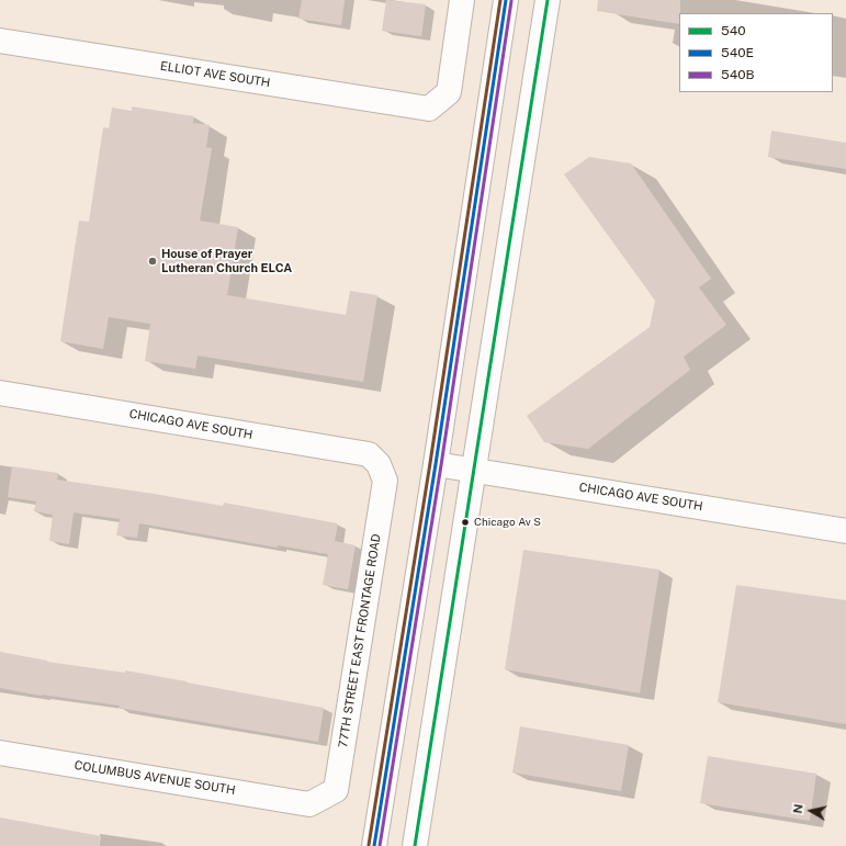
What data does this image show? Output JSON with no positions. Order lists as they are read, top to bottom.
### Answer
{
  "streets": {
    "street": [
      "ELLIOT AVE SOUTH",
      "CHICAGO AVE SOUTH",
      "77TH STREET EAST FRONTAGE ROAD",
      "COLUMBUS AVENUE SOUTH"
    ]
  },
  "crossings": [
    ["CHICAGO AVE SOUTH", "77TH STREET EAST FRONTAGE ROAD"],
    ["77TH STREET EAST FRONTAGE ROAD", "COLUMBUS AVENUE SOUTH"]
  ],
  "places": ["House of Prayer Lutheran Church ELCA", "Chicago Av S"],
  "lines": ["transit line 540", "transit line 540E", "transit line 540B"],
  "legend": ["540", "540E", "540B"],
  "north": "left"
}
